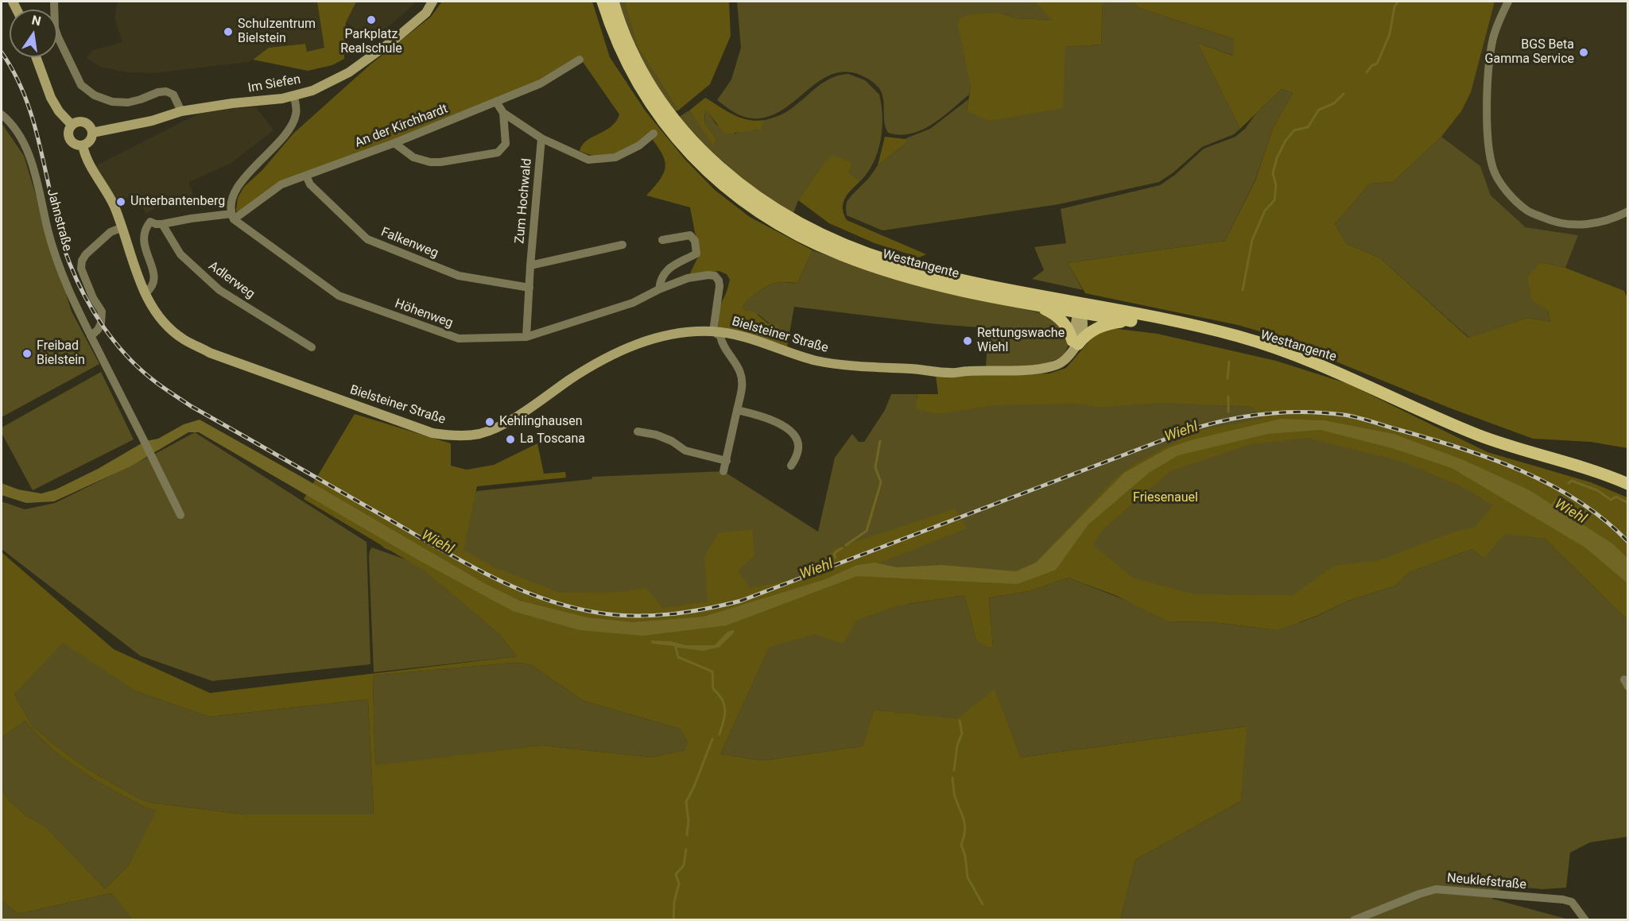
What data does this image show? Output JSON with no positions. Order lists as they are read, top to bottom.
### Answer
{
  "streets": {
    "main road": ["Im Siefen", "Westtangente", "Bielsteiner Straße"],
    "street": [
      "An der Kirchhardt",
      "Zum Hochwald",
      "Jahnstraße",
      "Falkenweg",
      "Adlerweg",
      "Höhenweg",
      "Neuklefstraße"
    ]
  },
  "crossings": [
    ["Im Siefen", "Bielsteiner Straße"],
    ["An der Kirchhardt", "Falkenweg"],
    ["An der Kirchhardt", "Höhenweg"],
    ["Zum Hochwald", "Falkenweg"],
    ["Zum Hochwald", "Höhenweg"],
    ["Jahnstraße", "Bielsteiner Straße"],
    ["Höhenweg", "Bielsteiner Straße"]
  ],
  "water": ["Wiehl"],
  "parks": ["Friesenauel"],
  "places": [
    "Parkplatz Realschule",
    "Schulzentrum Bielstein",
    "BGS Beta Gamma Service",
    "Unterbantenberg",
    "Rettungswache Wiehl",
    "Freibad Bielstein",
    "Kehlinghausen",
    "La Toscana"
  ],
  "north": "top"
}
